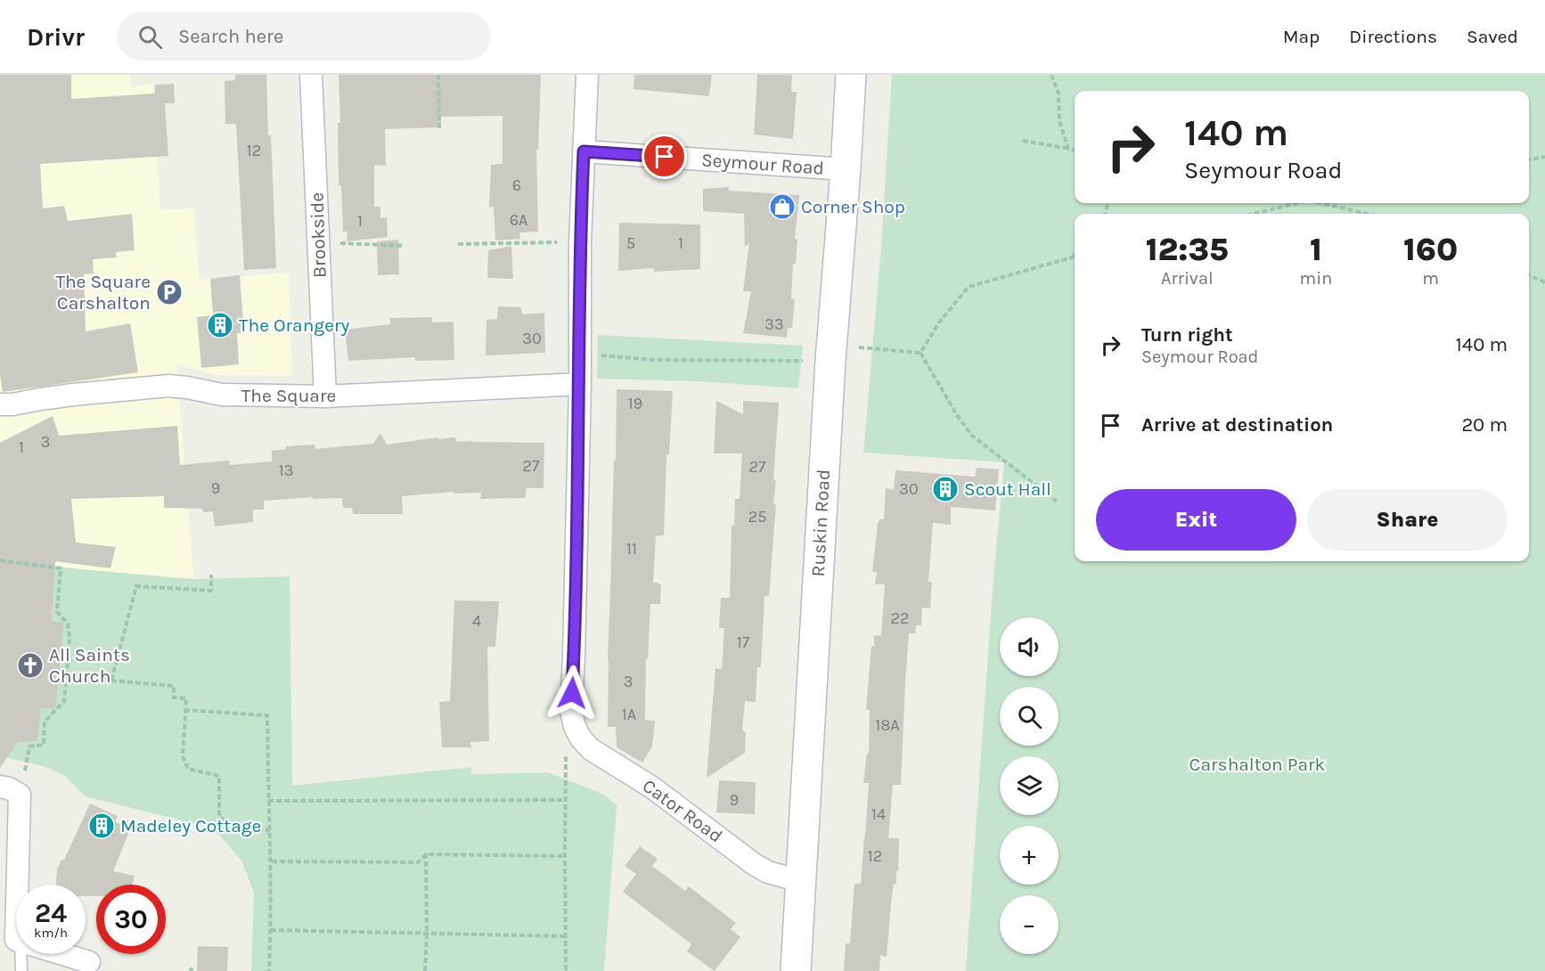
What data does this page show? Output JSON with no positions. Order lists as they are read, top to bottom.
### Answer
{
  "streets": {
    "main road": ["Ruskin Road"],
    "street": [
      "Seymour Road",
      "Brookside",
      "The Square",
      "Cator Road"
    ]
  },
  "crossings": [
    ["Seymour Road", "Ruskin Road"],
    ["Brookside", "The Square"],
    ["Ruskin Road", "Cator Road"]
  ],
  "parks": ["Carshalton Park"],
  "places": {
    "shop": ["Corner Shop"],
    "parking": ["The Square Carshalton"],
    "building": ["The Orangery", "Scout Hall", "Madeley Cottage"],
    "church": ["All Saints Church"]
  },
  "house_numbers": [
    "12",
    "6",
    "6A",
    "1",
    "5",
    "1",
    "33",
    "30",
    "19",
    "3",
    "1",
    "27",
    "27",
    "13",
    "9",
    "30",
    "25",
    "11",
    "22",
    "4",
    "17",
    "3",
    "1A",
    "18A",
    "9",
    "14",
    "12"
  ],
  "page": {
    "header": "Drivr",
    "search": "Search here",
    "nav": ["Map", "Directions", "Saved"],
    "turn": ["140 m", "Seymour Road"],
    "eta": [
      "12:35",
      "Arrival",
      "1",
      "min",
      "160",
      "m"
    ],
    "list": [
      {
        "name": "Turn right",
        "note": "Seymour Road",
        "value": "140 m"
      },
      {
        "name": "Arrive at destination",
        "value": "20 m"
      }
    ],
    "buttons": ["Exit", "Share"],
    "map_buttons": ["+", "−"],
    "speed": "24 km/h",
    "limit": "30"
  }
}
